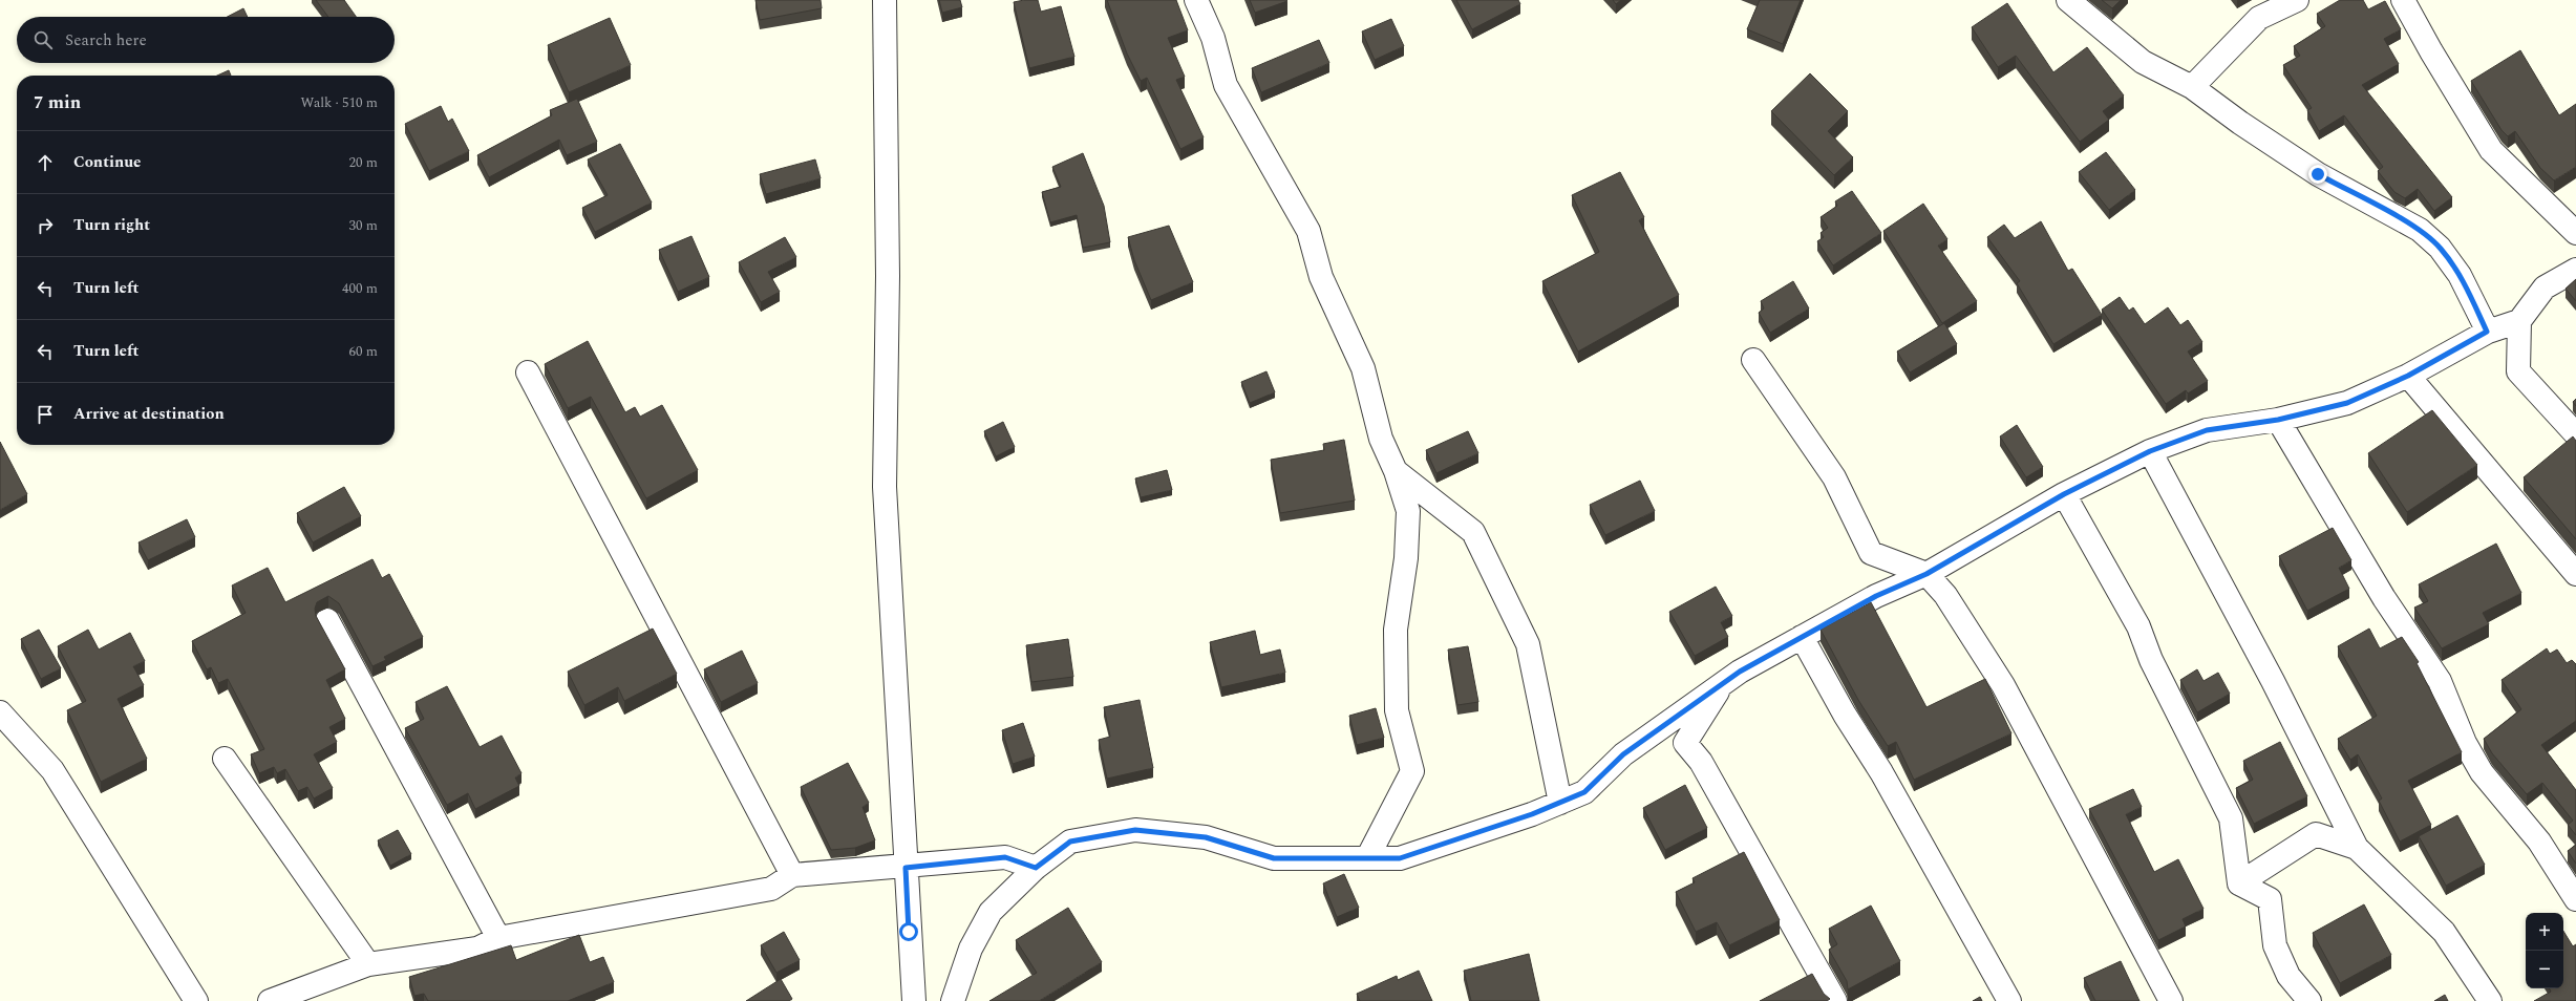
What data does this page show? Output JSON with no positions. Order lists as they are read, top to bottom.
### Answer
{
  "page": {
    "search": "Search here",
    "heading": ["7 min", "Walk · 510 m"],
    "list": [
      ["Continue", "20 m"],
      ["Turn right", "30 m"],
      ["Turn left", "400 m"],
      ["Turn left", "60 m"],
      "Arrive at destination"
    ],
    "map_buttons": ["+", "−"]
  }
}
